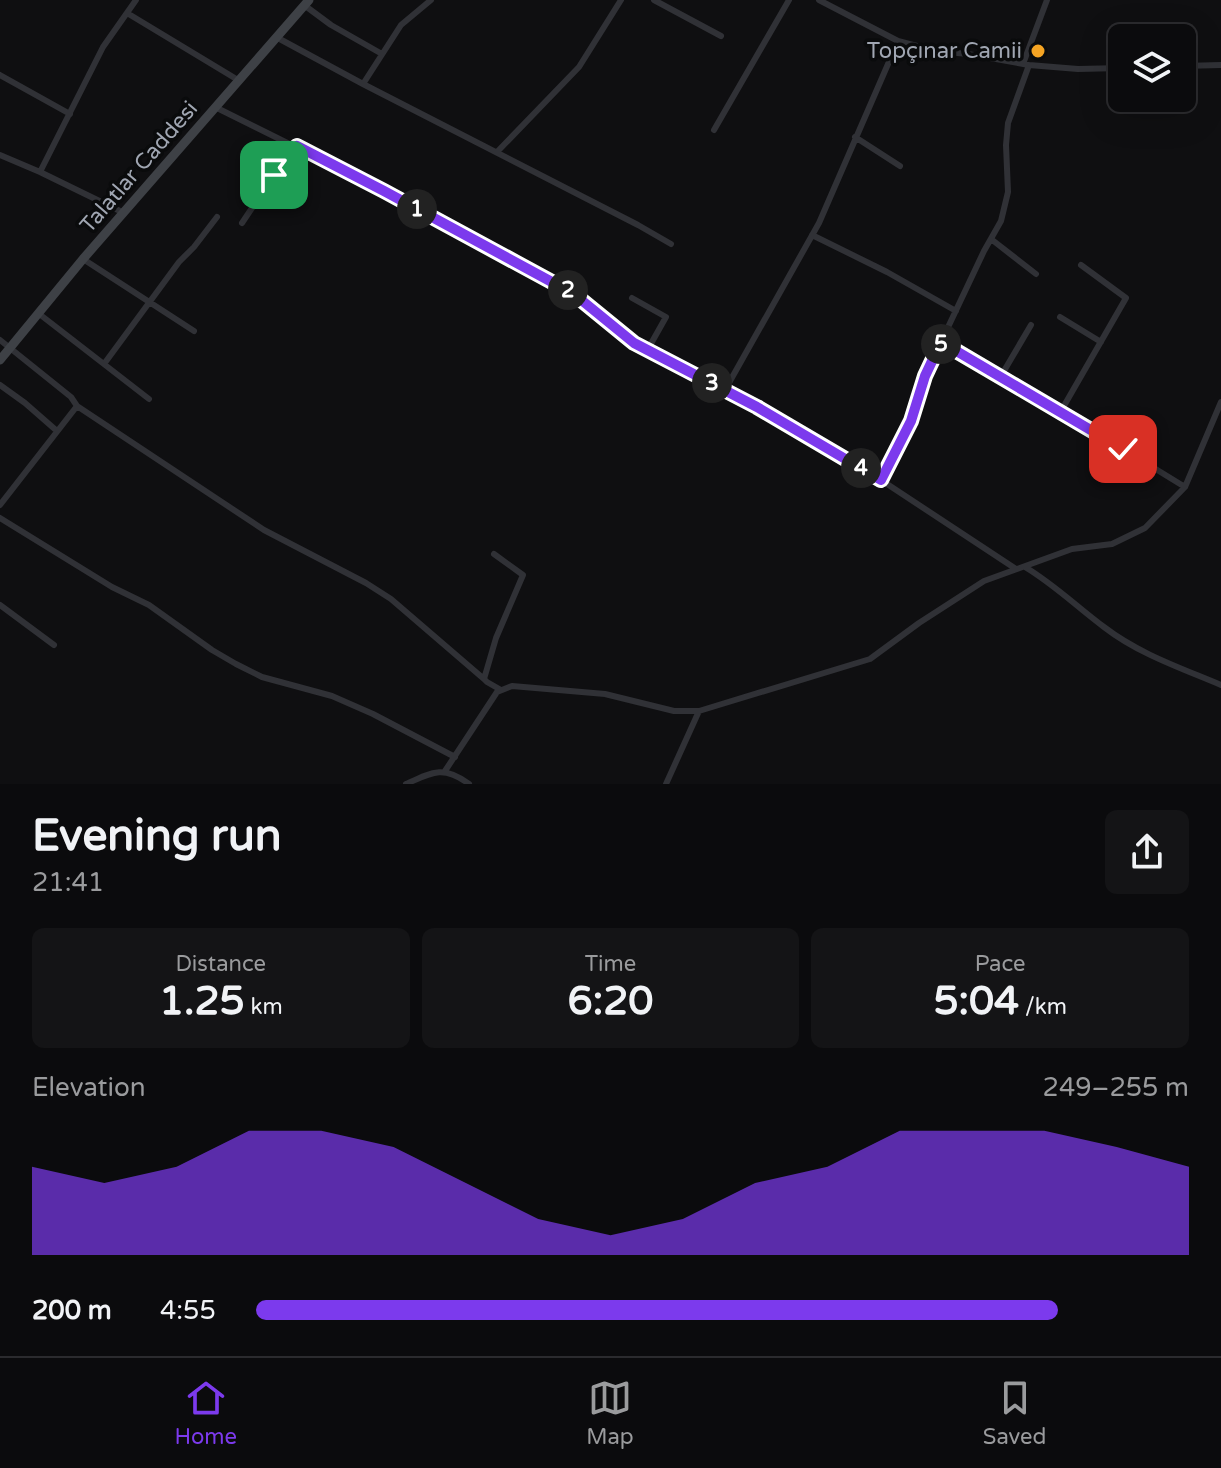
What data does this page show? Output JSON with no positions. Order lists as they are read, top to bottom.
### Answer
{
  "streets": {
    "street": ["Talatlar Caddesi"]
  },
  "places": ["Topçınar Camii"],
  "page": {
    "pins": [
      "1",
      "2",
      "5",
      "3",
      "4"
    ],
    "heading": ["Evening run", "21:41"],
    "stats": [
      ["Distance", "1.25 km"],
      ["Time", "6:20"],
      ["Pace", "5:04 /km"]
    ],
    "chart": ["Elevation", "249–255 m"],
    "list": [
      {
        "name": "200 m",
        "note": "4:55"
      }
    ],
    "tabs": ["Home", "Map", "Saved"]
  }
}
